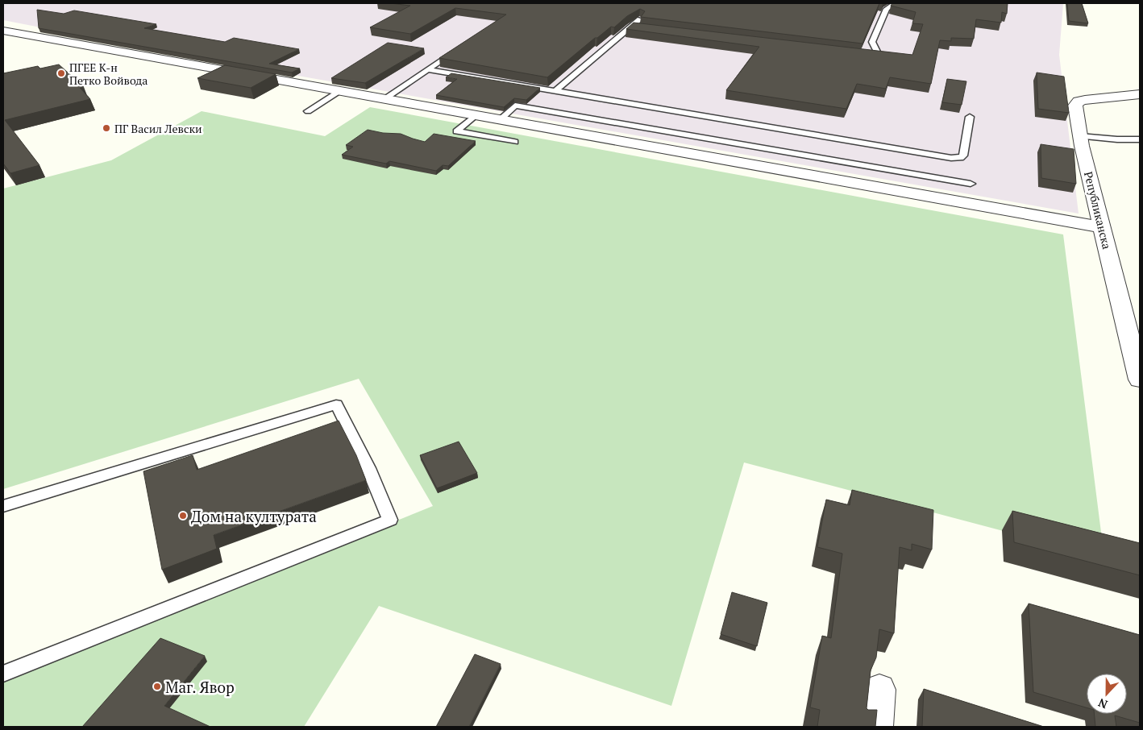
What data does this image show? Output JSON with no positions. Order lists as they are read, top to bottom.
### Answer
{
  "streets": {
    "street": ["Републиканска"]
  },
  "places": [
    "ПГЕЕ К-н Петко Войвода",
    "ПГ Васил Левски",
    "Дом на културата",
    "Маг. Явор"
  ],
  "north": "bottom"
}
